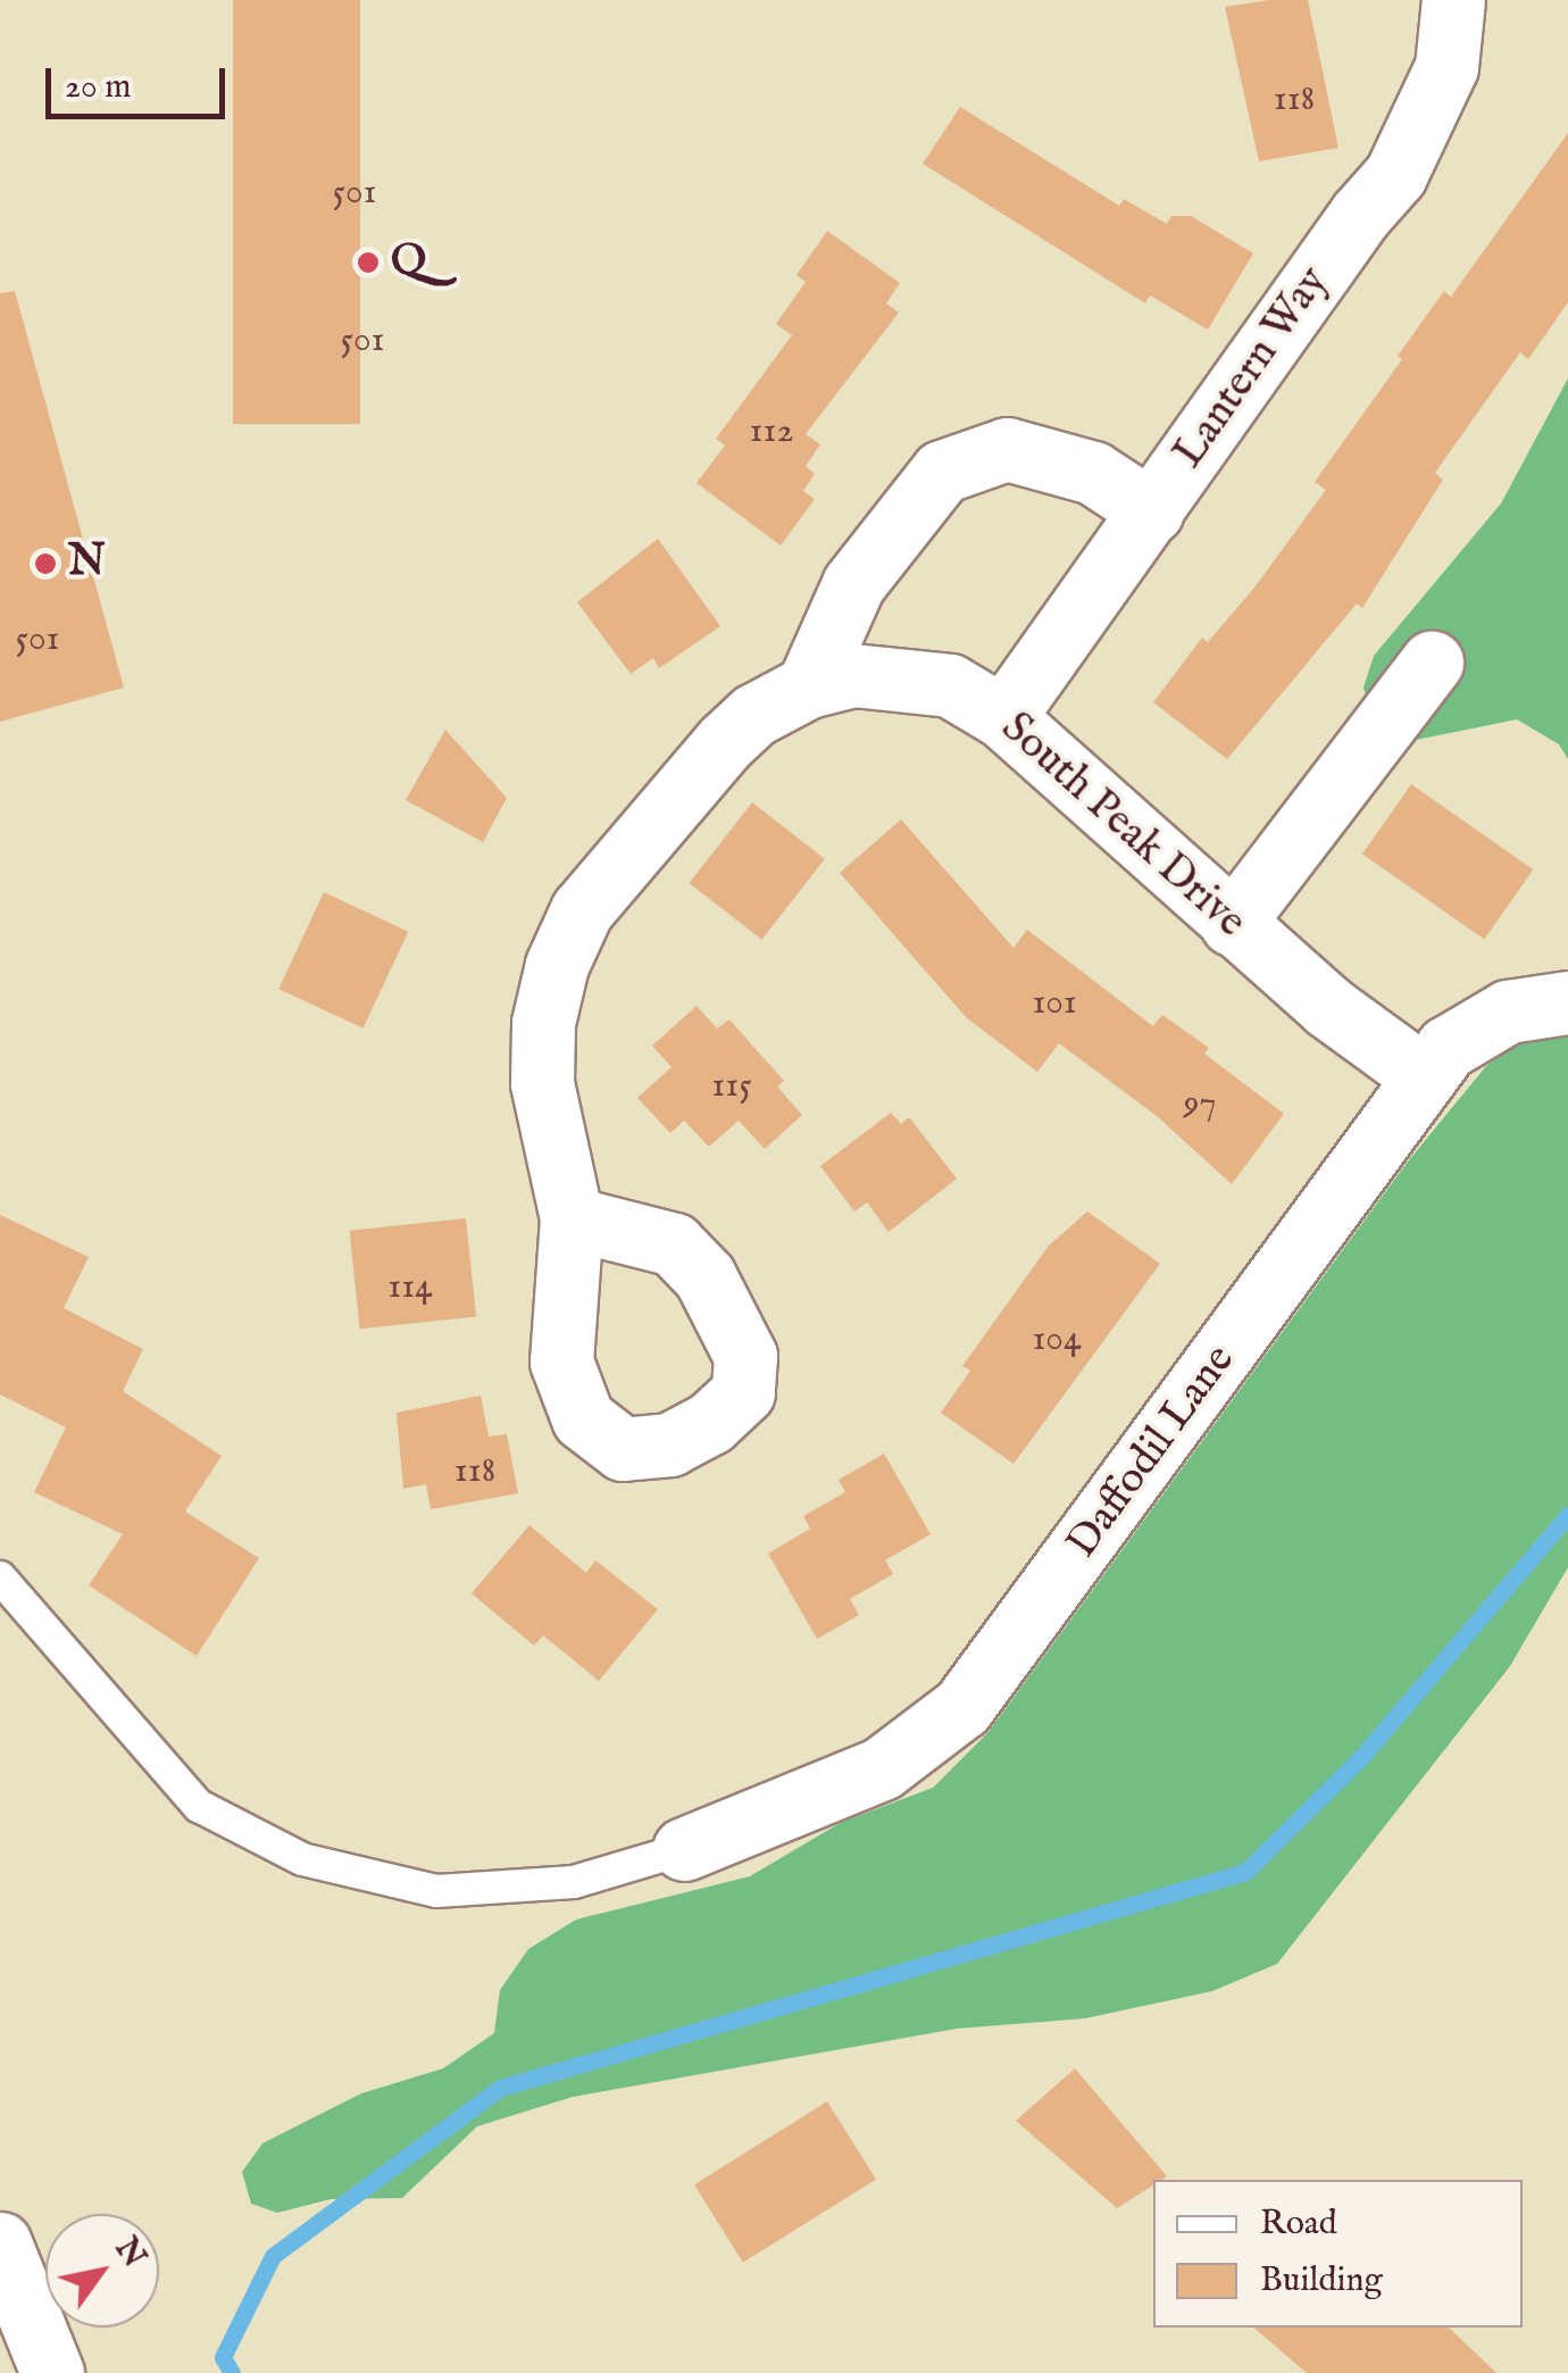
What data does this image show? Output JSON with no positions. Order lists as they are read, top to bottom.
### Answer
{
  "streets": {
    "main road": ["Lantern Way", "South Peak Drive", "Daffodil Lane"]
  },
  "crossings": [
    ["Lantern Way", "South Peak Drive"],
    ["South Peak Drive", "Daffodil Lane"]
  ],
  "places": ["Q", "N"],
  "house_numbers": [
    "118",
    "501",
    "501",
    "112",
    "501",
    "101",
    "115",
    "97",
    "114",
    "104",
    "118"
  ],
  "legend": ["Road", "Building"],
  "scale_bar": "20 m",
  "north": "top right"
}
